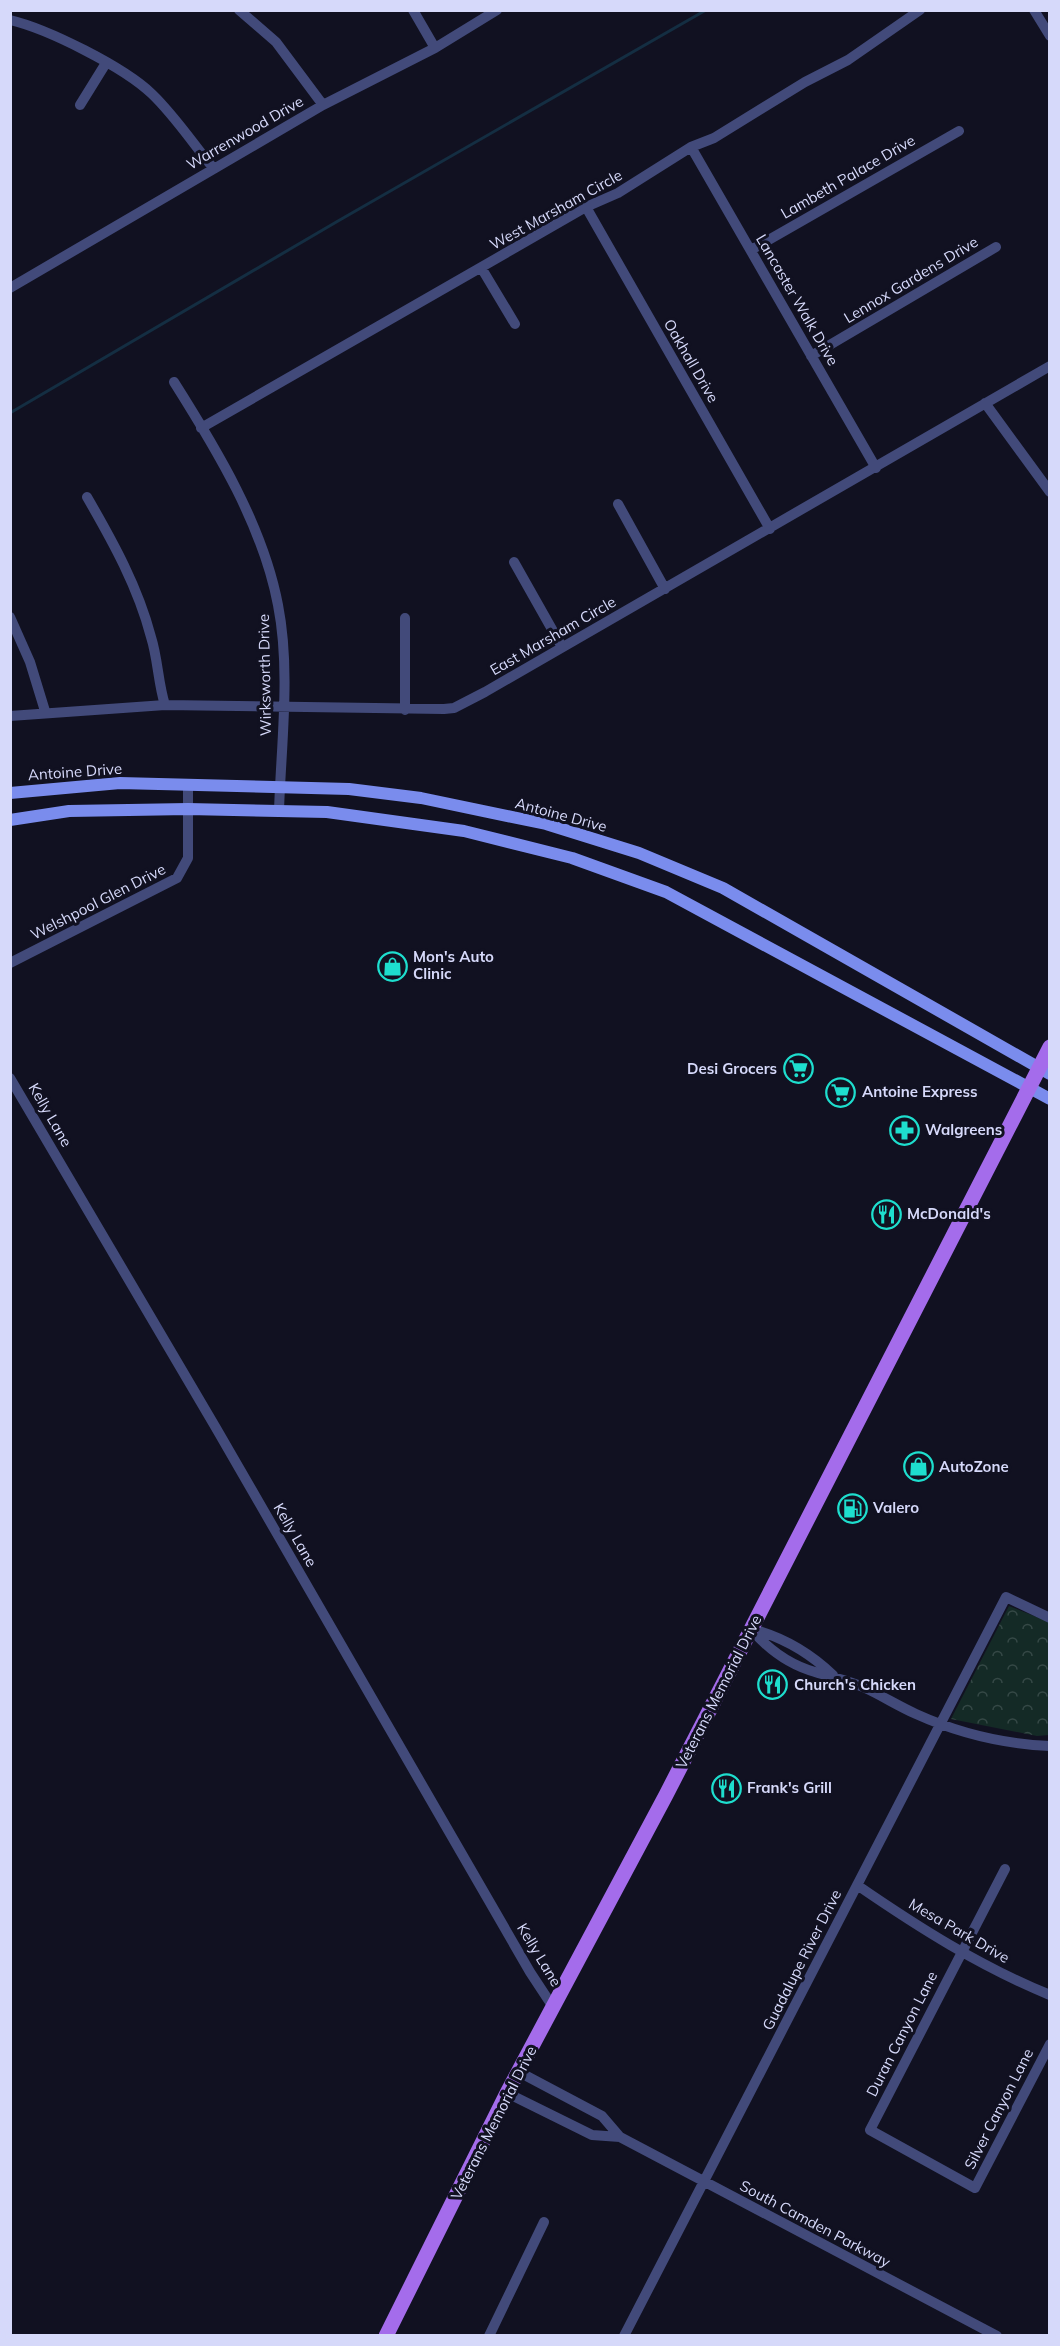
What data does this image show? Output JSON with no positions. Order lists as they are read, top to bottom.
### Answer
{
  "streets": {
    "main road": ["Antoine Drive", "Veterans Memorial Drive"],
    "street": [
      "Warrenwood Drive",
      "Lambeth Palace Drive",
      "West Marsham Circle",
      "Lennox Gardens Drive",
      "Lancaster Walk Drive",
      "Oakhall Drive",
      "East Marsham Circle",
      "Wirksworth Drive",
      "Welshpool Glen Drive",
      "Kelly Lane",
      "Mesa Park Drive",
      "Guadalupe River Drive",
      "Duran Canyon Lane",
      "Silver Canyon Lane",
      "South Camden Parkway"
    ]
  },
  "crossings": [
    ["Lambeth Palace Drive", "Lancaster Walk Drive"],
    ["West Marsham Circle", "Lancaster Walk Drive"],
    ["West Marsham Circle", "Oakhall Drive"],
    ["West Marsham Circle", "Wirksworth Drive"],
    ["Lennox Gardens Drive", "Lancaster Walk Drive"],
    ["Lancaster Walk Drive", "East Marsham Circle"],
    ["Oakhall Drive", "East Marsham Circle"],
    ["East Marsham Circle", "Wirksworth Drive"],
    ["Wirksworth Drive", "Antoine Drive"],
    ["Antoine Drive", "Welshpool Glen Drive"],
    ["Antoine Drive", "Veterans Memorial Drive"],
    ["Kelly Lane", "Veterans Memorial Drive"],
    ["Veterans Memorial Drive", "South Camden Parkway"],
    ["Mesa Park Drive", "Guadalupe River Drive"],
    ["Mesa Park Drive", "Duran Canyon Lane"],
    ["Guadalupe River Drive", "South Camden Parkway"],
    ["Duran Canyon Lane", "Silver Canyon Lane"]
  ],
  "places": {
    "shop": ["Mon's Auto Clinic", "AutoZone"],
    "supermarket": ["Desi Grocers", "Antoine Express"],
    "pharmacy": ["Walgreens"],
    "restaurant": ["McDonald's", "Church's Chicken", "Frank's Grill"],
    "fuel station": ["Valero"]
  }
}
